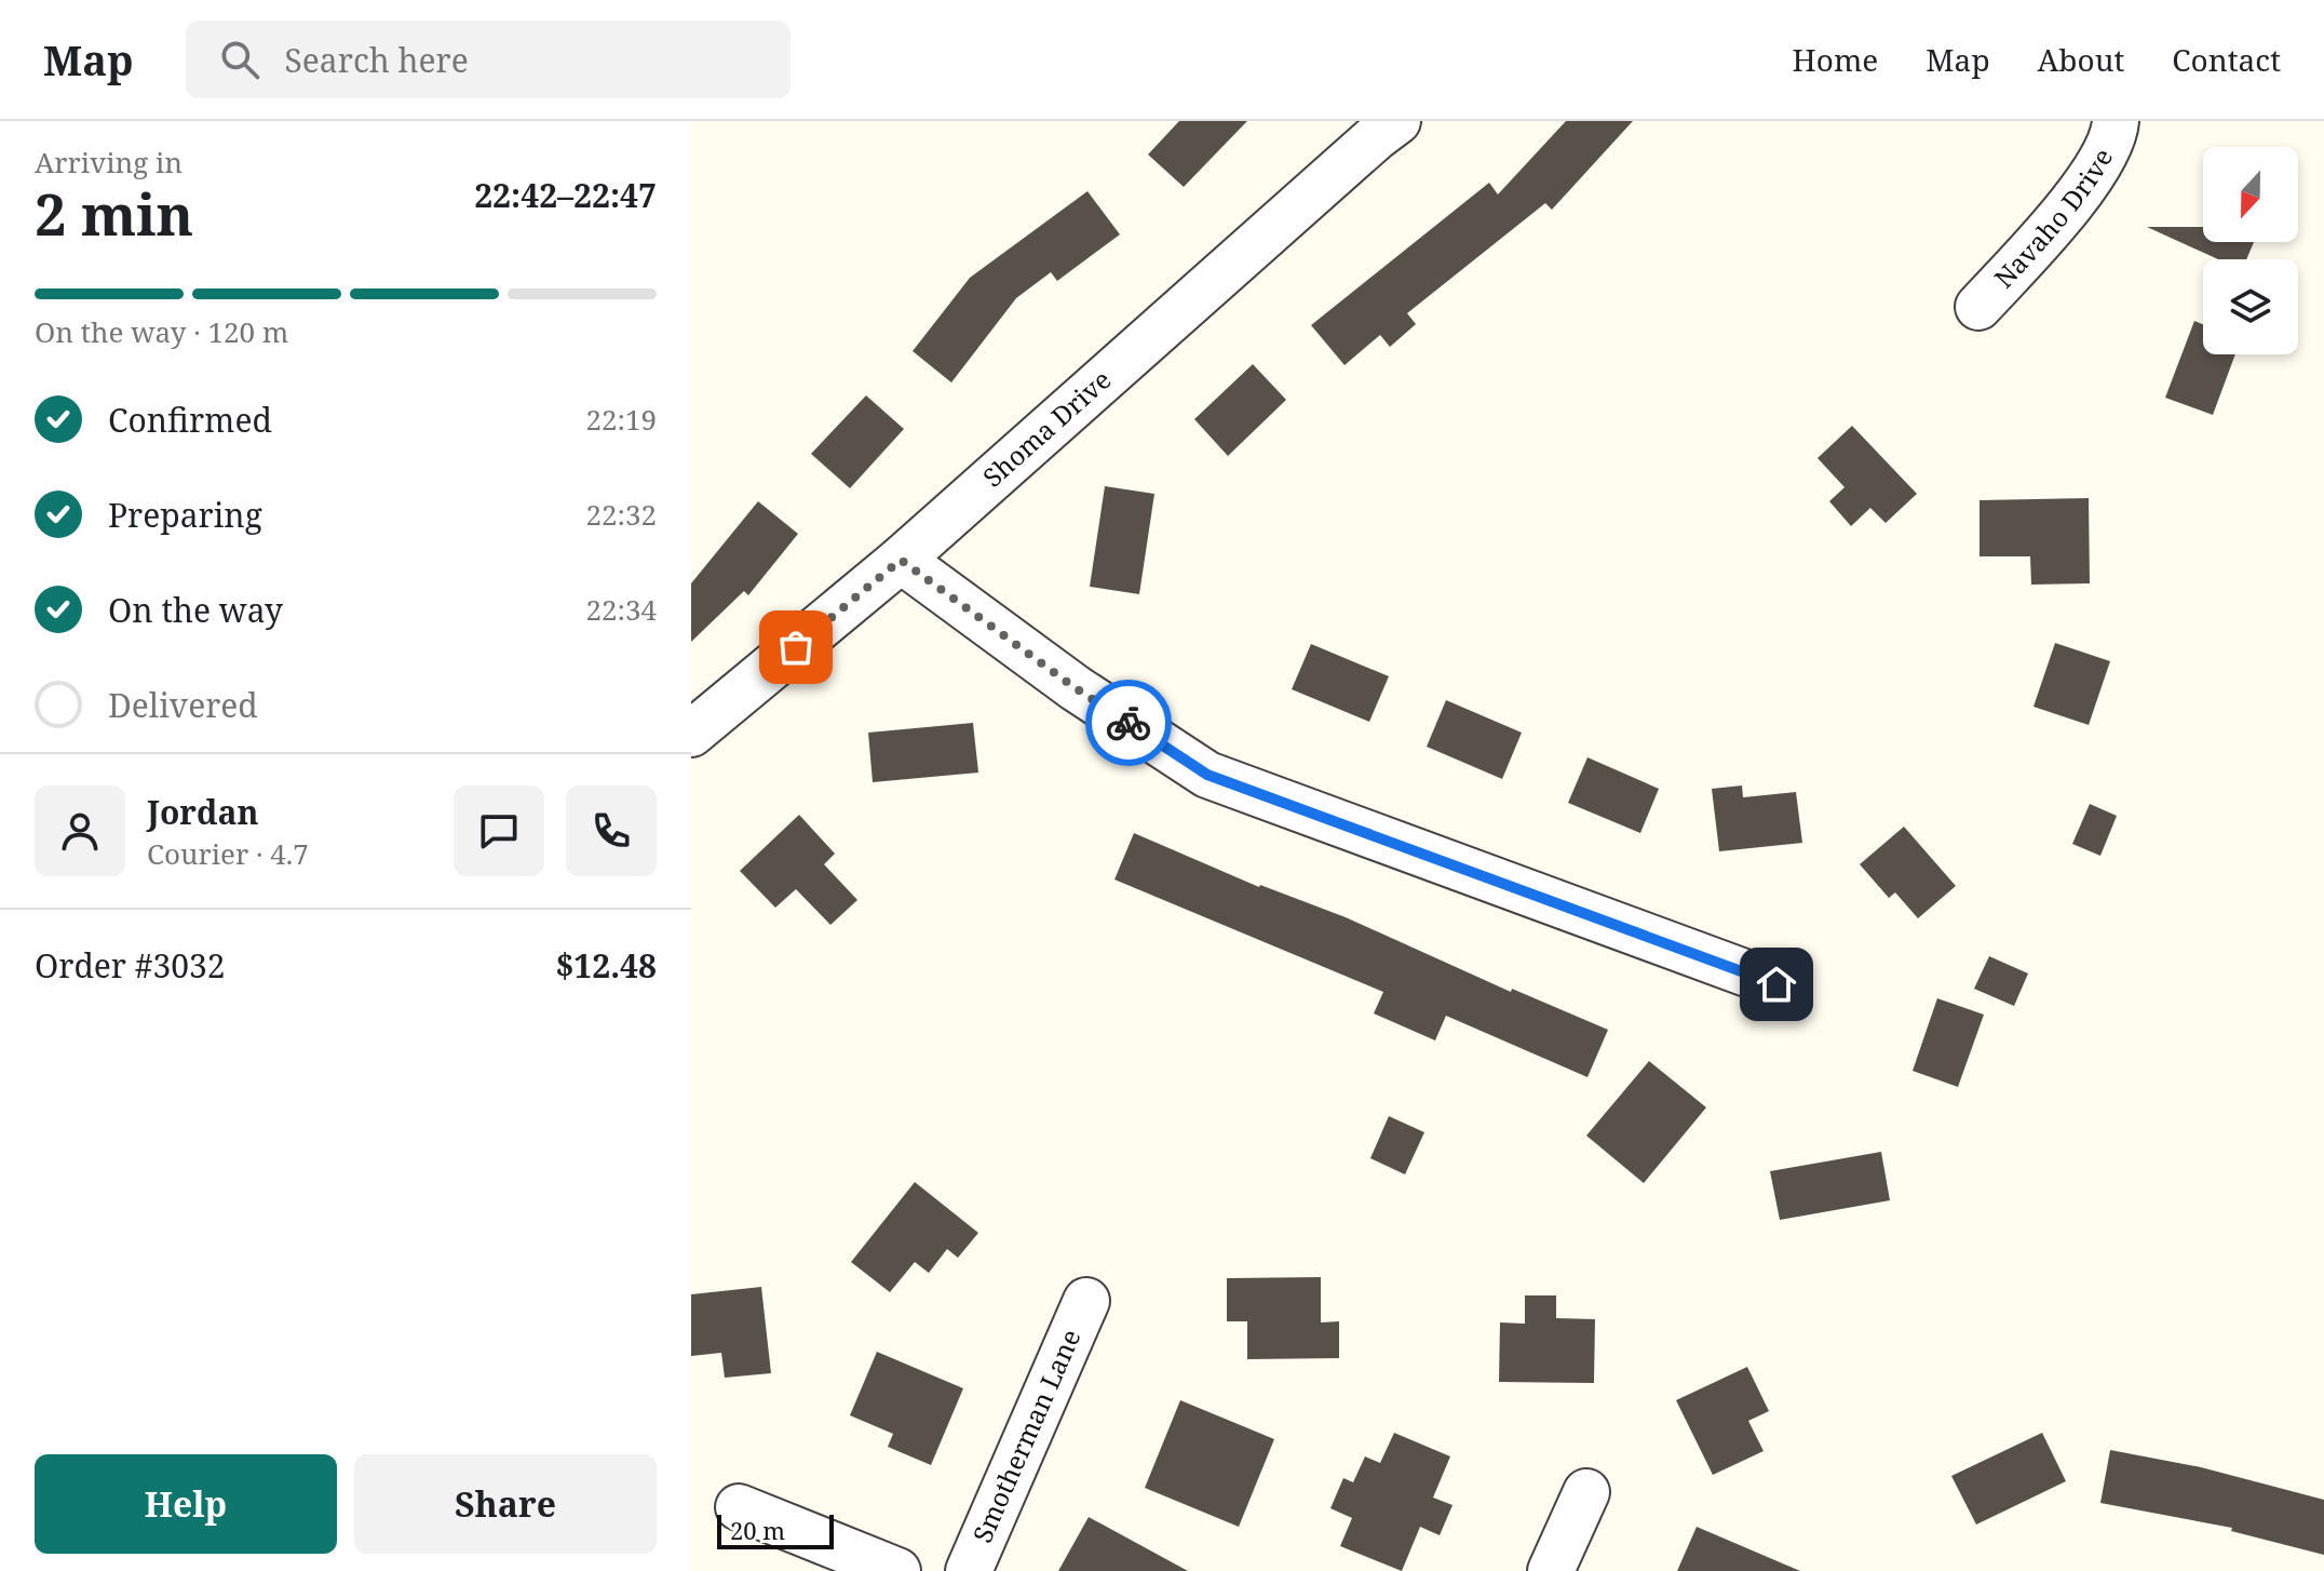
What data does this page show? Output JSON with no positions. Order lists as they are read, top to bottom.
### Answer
{
  "streets": {
    "street": ["Navaho Drive", "Shoma Drive", "Smotherman Lane"]
  },
  "scale_bar": "20 m",
  "north": "bottom",
  "page": {
    "header": "Map",
    "search": "Search here",
    "nav": [
      "Home",
      "Map",
      "About",
      "Contact"
    ],
    "heading": ["2 min", "Arriving in", "22:42–22:47"],
    "panel": [
      "Jordan",
      "Courier · 4.7",
      "Order #3032",
      "$12.48"
    ],
    "bar": "On the way · 120 m",
    "list": [
      ["Confirmed", "22:19"],
      ["Preparing", "22:32"],
      ["On the way", "22:34"],
      "Delivered"
    ],
    "buttons": ["Help", "Share"],
    "scale": "20 m"
  }
}
